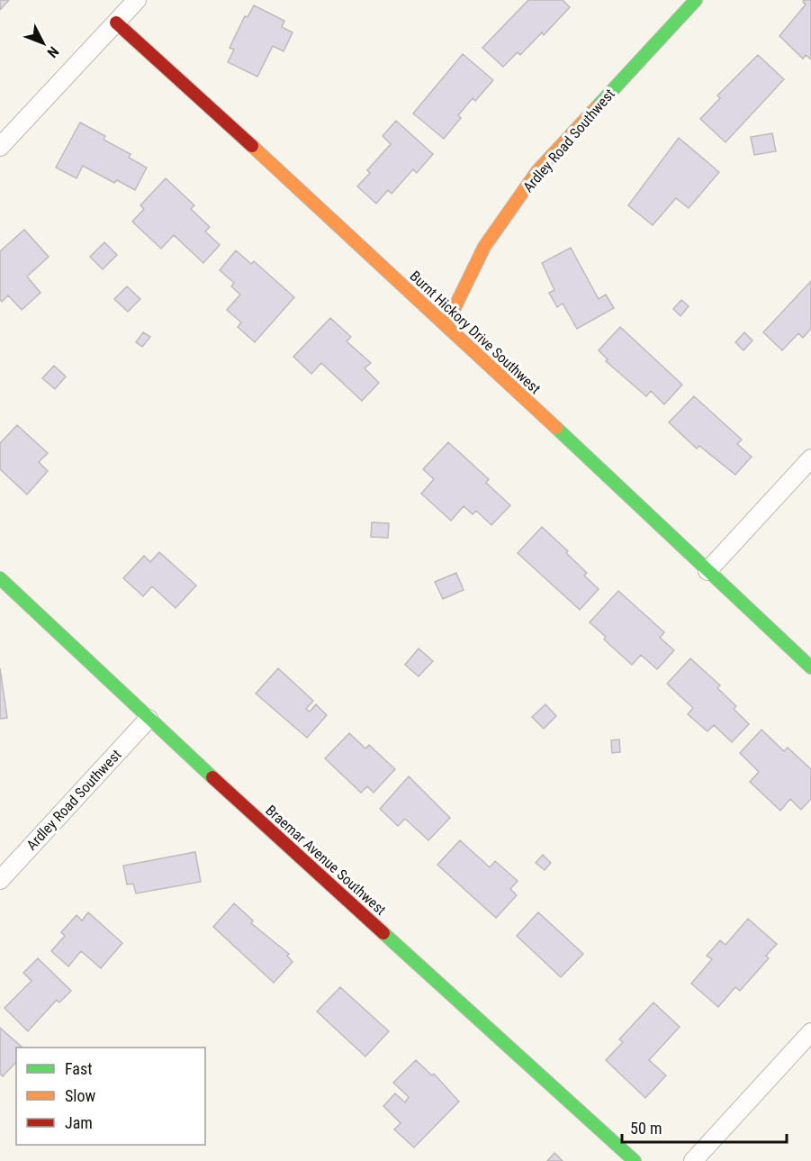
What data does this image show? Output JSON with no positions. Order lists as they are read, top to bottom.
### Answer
{
  "streets": {
    "street": ["Ardley Road Southwest", "Burnt Hickory Drive Southwest", "Braemar Avenue Southwest"]
  },
  "crossings": [
    ["Ardley Road Southwest", "Burnt Hickory Drive Southwest"],
    ["Ardley Road Southwest", "Braemar Avenue Southwest"]
  ],
  "legend": ["Fast", "Slow", "Jam"],
  "scale_bar": "50 m",
  "north": "bottom right"
}
